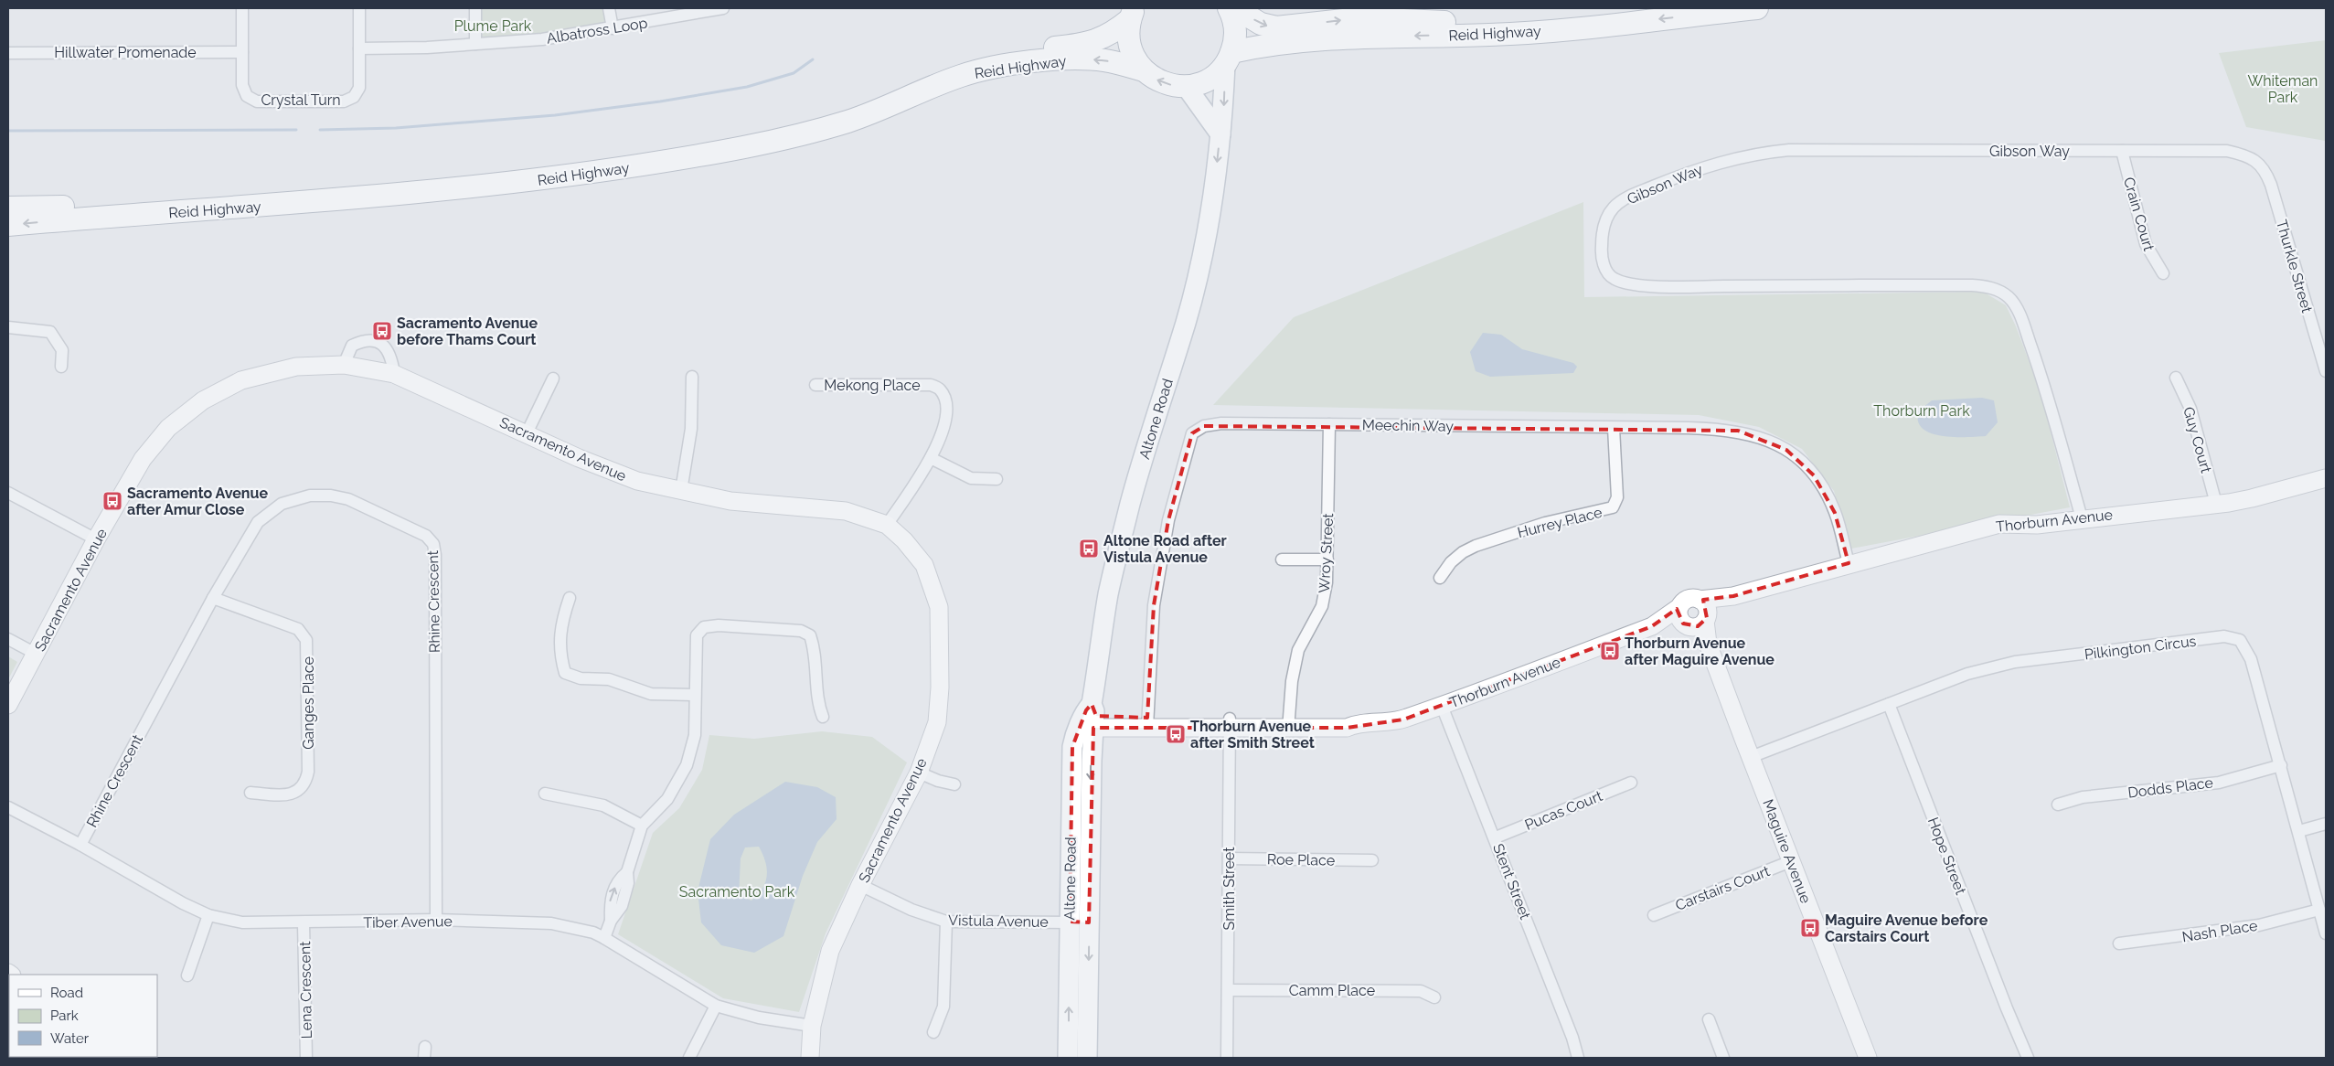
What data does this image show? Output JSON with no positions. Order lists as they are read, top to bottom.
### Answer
{
  "streets": {
    "highway": ["Reid Highway"],
    "main road": ["Altone Road"],
    "street": [
      "Albatross Loop",
      "Hillwater Promenade",
      "Crystal Turn",
      "Gibson Way",
      "Crain Court",
      "Thurkle Street",
      "Mekong Place",
      "Meechin Way",
      "Guy Court",
      "Sacramento Avenue",
      "Thorburn Avenue",
      "Hurrey Place",
      "Wroy Street",
      "Rhine Crescent",
      "Pilkington Circus",
      "Ganges Place",
      "Dodds Place",
      "Pucas Court",
      "Maguire Avenue",
      "Hope Street",
      "Roe Place",
      "Stent Street",
      "Carstairs Court",
      "Smith Street",
      "Vistula Avenue",
      "Tiber Avenue",
      "Nash Place",
      "Lena Crescent",
      "Camm Place"
    ]
  },
  "crossings": [
    ["Albatross Loop", "Crystal Turn"],
    ["Reid Highway", "Altone Road"],
    ["Hillwater Promenade", "Crystal Turn"],
    ["Gibson Way", "Crain Court"],
    ["Gibson Way", "Thurkle Street"],
    ["Gibson Way", "Thorburn Avenue"],
    ["Mekong Place", "Sacramento Avenue"],
    ["Altone Road", "Thorburn Avenue"],
    ["Altone Road", "Vistula Avenue"],
    ["Meechin Way", "Thorburn Avenue"],
    ["Meechin Way", "Hurrey Place"],
    ["Meechin Way", "Wroy Street"],
    ["Guy Court", "Thorburn Avenue"],
    ["Sacramento Avenue", "Vistula Avenue"],
    ["Sacramento Avenue", "Tiber Avenue"],
    ["Thorburn Avenue", "Wroy Street"],
    ["Thorburn Avenue", "Maguire Avenue"],
    ["Thorburn Avenue", "Stent Street"],
    ["Thorburn Avenue", "Smith Street"],
    ["Rhine Crescent", "Ganges Place"],
    ["Rhine Crescent", "Tiber Avenue"],
    ["Pilkington Circus", "Dodds Place"],
    ["Pilkington Circus", "Maguire Avenue"],
    ["Pilkington Circus", "Hope Street"],
    ["Pilkington Circus", "Nash Place"],
    ["Pucas Court", "Stent Street"],
    ["Maguire Avenue", "Carstairs Court"],
    ["Roe Place", "Smith Street"],
    ["Smith Street", "Camm Place"],
    ["Tiber Avenue", "Lena Crescent"]
  ],
  "parks": [
    "Plume Park",
    "Whiteman Park",
    "Thorburn Park",
    "Sacramento Park"
  ],
  "places": {
    "bus stop": [
      "Sacramento Avenue before Thams Court",
      "Sacramento Avenue after Amur Close",
      "Altone Road after Vistula Avenue",
      "Thorburn Avenue after Maguire Avenue",
      "Thorburn Avenue after Smith Street",
      "Maguire Avenue before Carstairs Court"
    ]
  },
  "legend": ["Road", "Park", "Water"]
}
